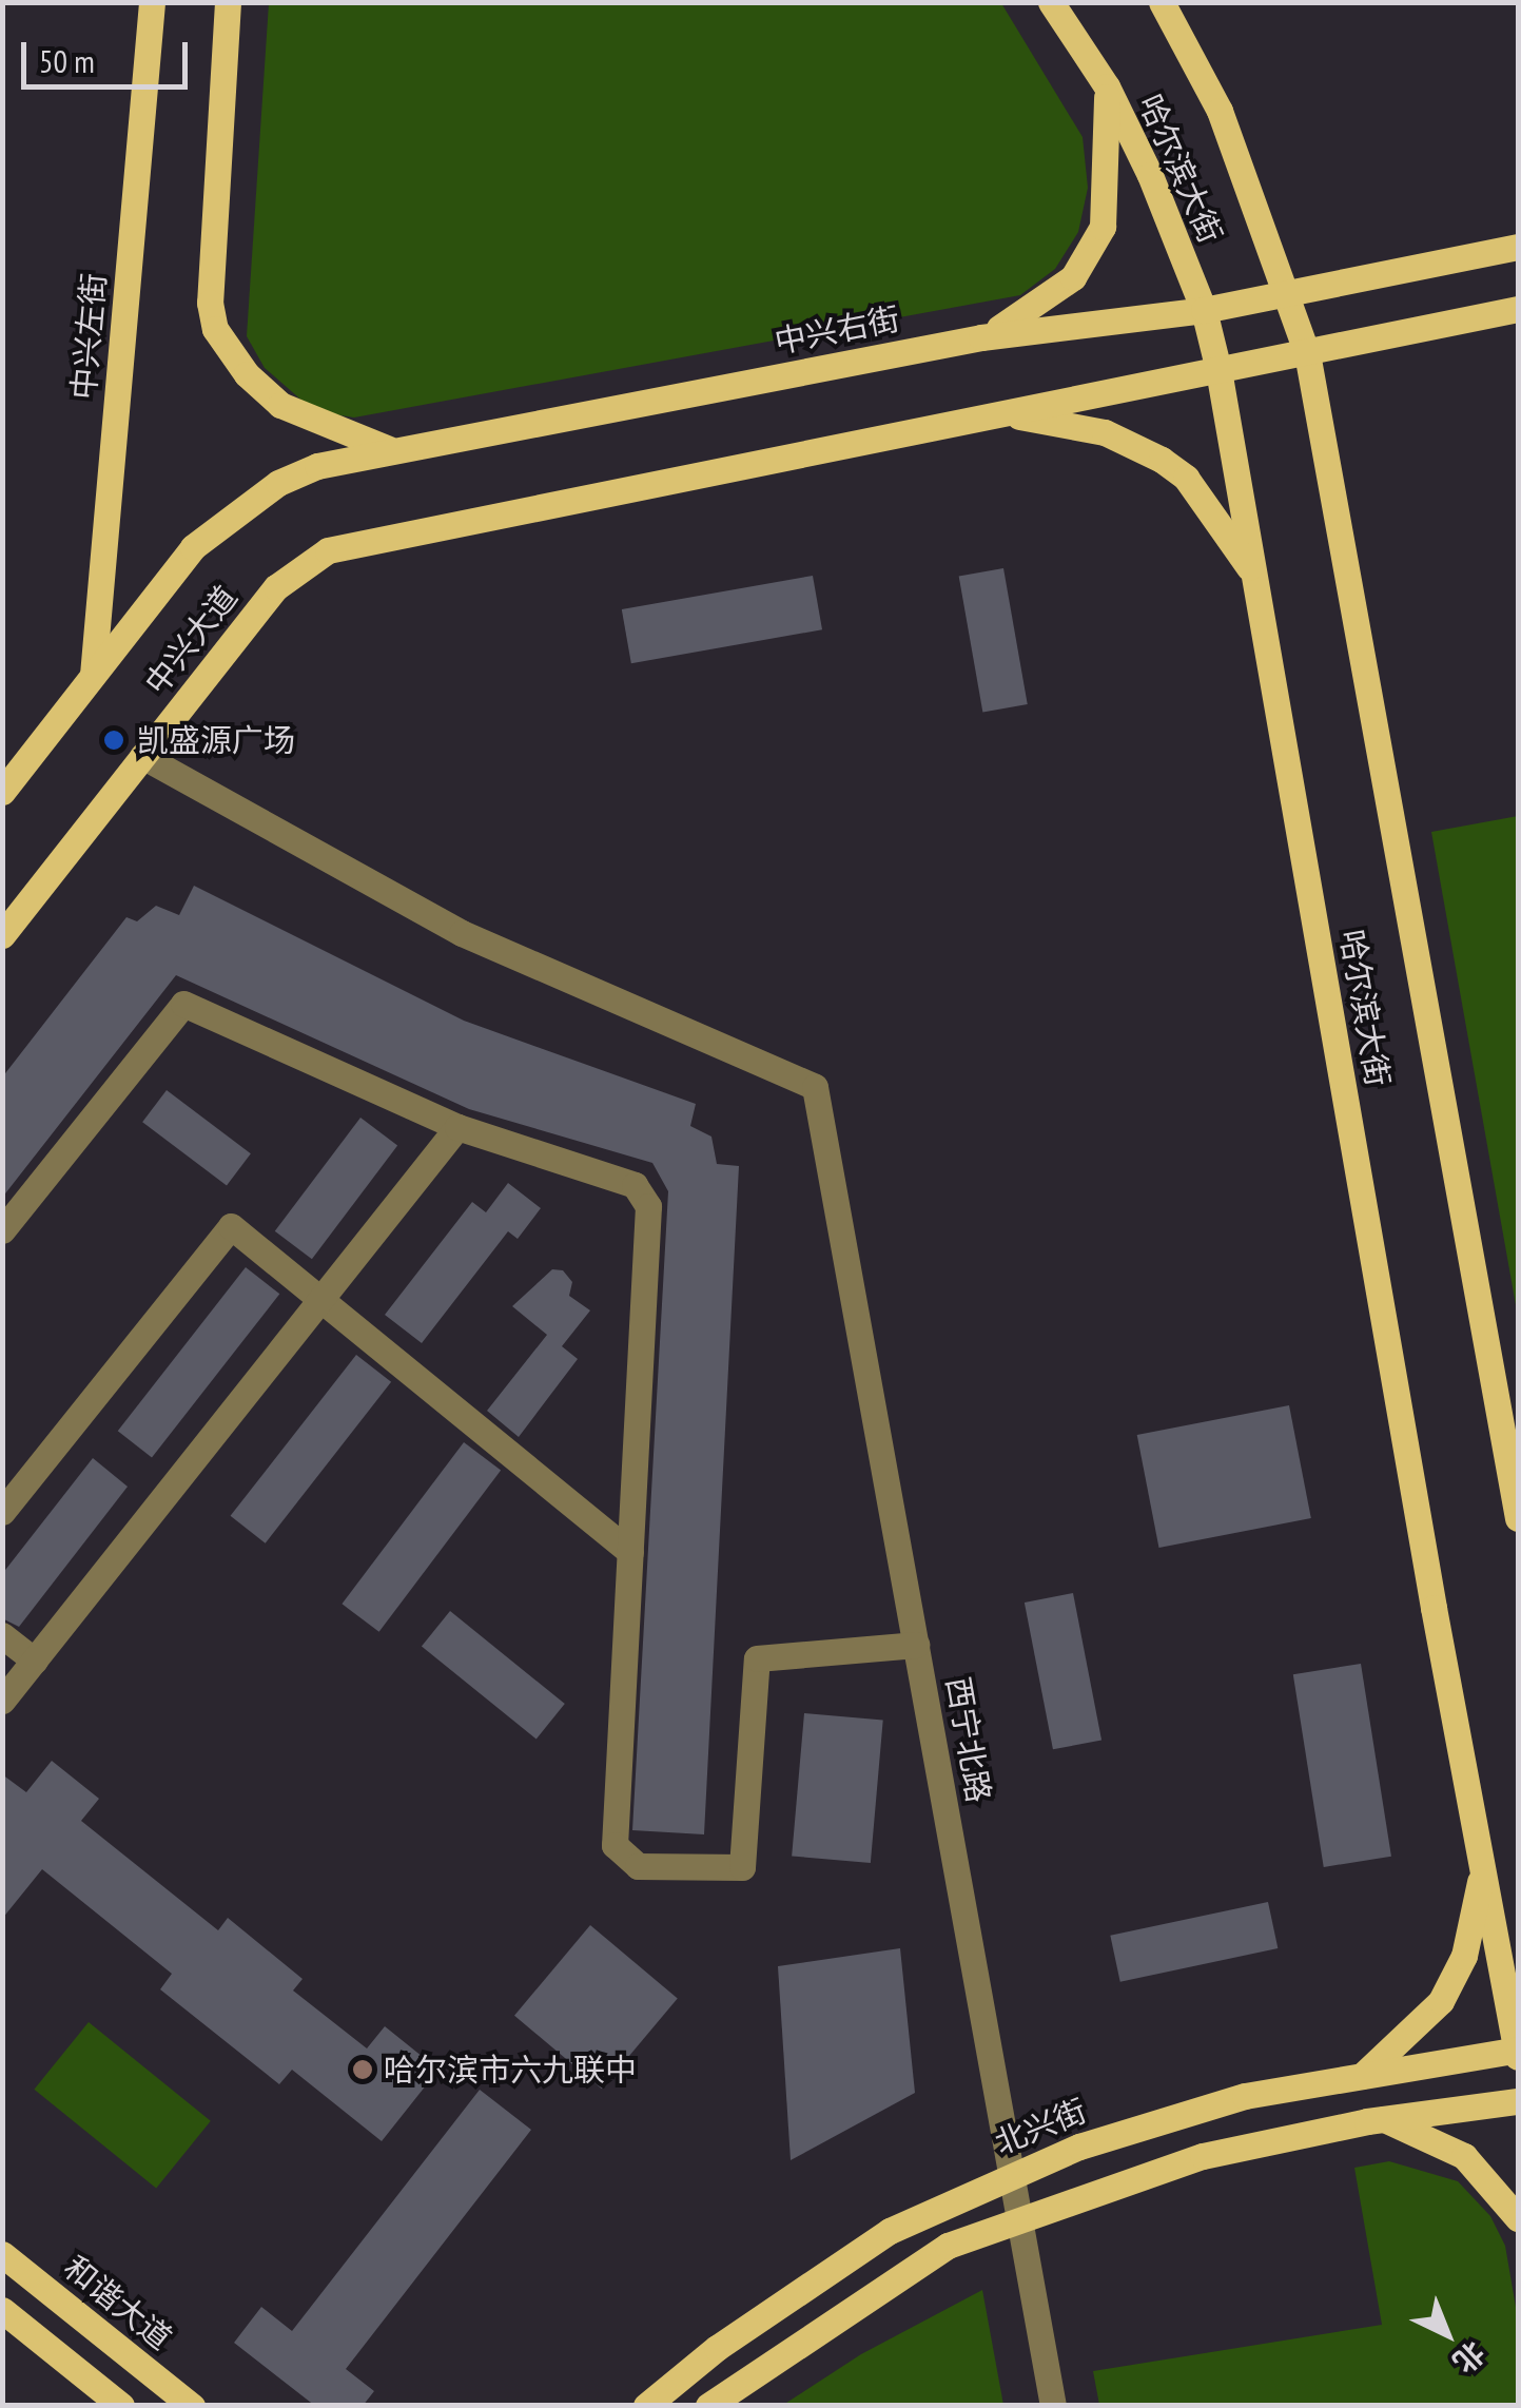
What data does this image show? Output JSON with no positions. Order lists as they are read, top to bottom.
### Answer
{
  "streets": {
    "main road": [
      "哈尔滨大街",
      "中兴右街",
      "中兴左街",
      "中兴大道",
      "北兴街",
      "和谐大道"
    ],
    "street": ["西宁北路"]
  },
  "crossings": [
    ["哈尔滨大街", "中兴右街"],
    ["哈尔滨大街", "北兴街"],
    ["中兴右街", "中兴大道"],
    ["中兴左街", "中兴大道"],
    ["中兴大道", "西宁北路"],
    ["西宁北路", "北兴街"]
  ],
  "places": ["凯盛源广场", "哈尔滨市六九联中"],
  "scale_bar": "50 m",
  "north": "bottom right"
}
